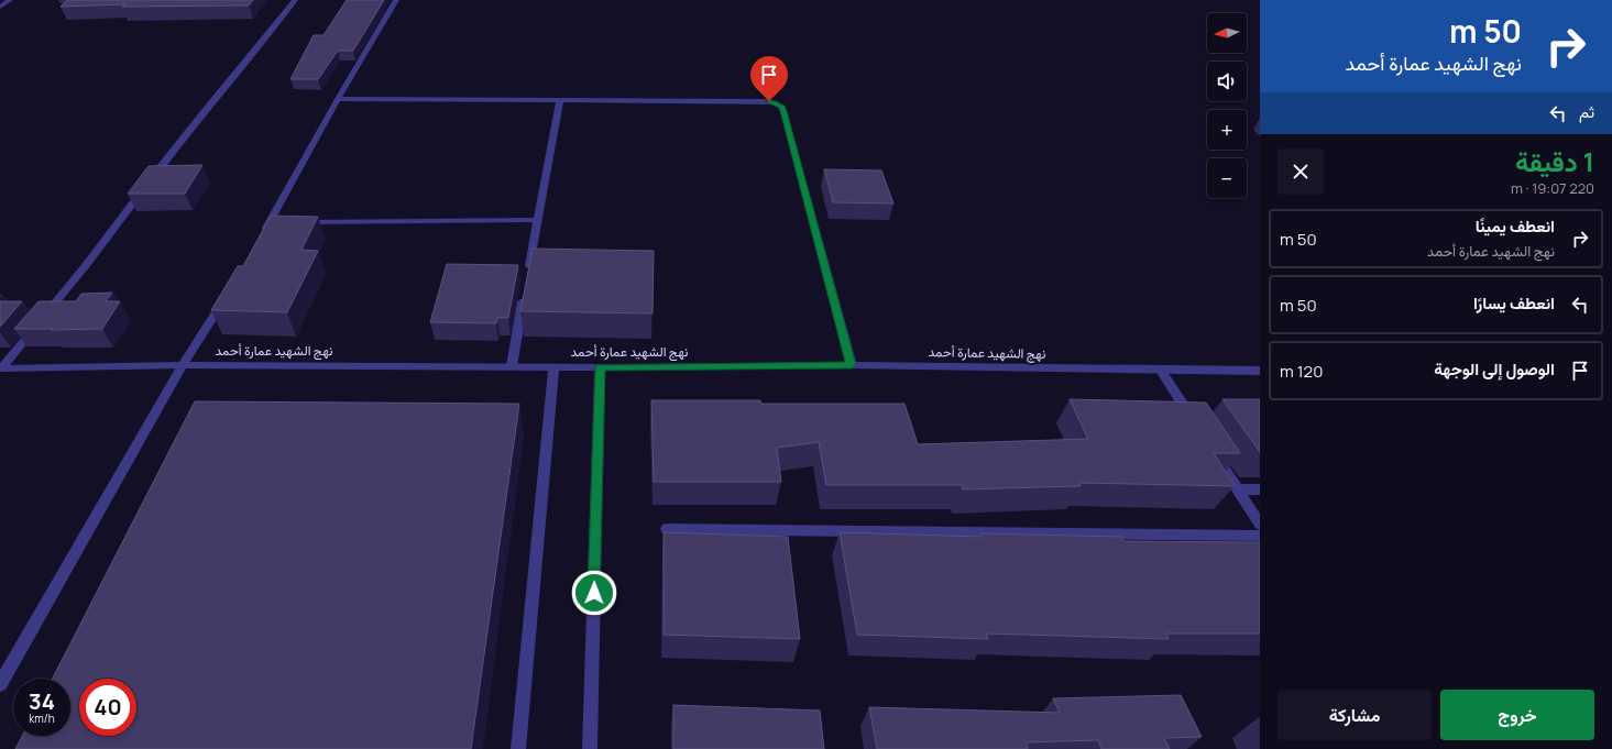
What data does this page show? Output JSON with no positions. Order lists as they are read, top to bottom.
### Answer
{
  "streets": {
    "street": ["نهج الشهيد عمارة أحمد"]
  },
  "north": "left",
  "page": {
    "turn": ["50 m", "نهج الشهيد عمارة أحمد"],
    "map_buttons": ["+", "−"],
    "then": "ثم",
    "heading": ["1 دقيقة", "220 m · 19:07"],
    "list": [
      {
        "name": "انعطف يمينًا",
        "note": "نهج الشهيد عمارة أحمد",
        "value": "50 m"
      },
      {
        "name": "انعطف يسارًا",
        "value": "50 m"
      },
      {
        "name": "الوصول إلى الوجهة",
        "value": "120 m"
      }
    ],
    "speed": "34 km/h",
    "limit": "40",
    "buttons": ["خروج", "مشاركة"]
  }
}
